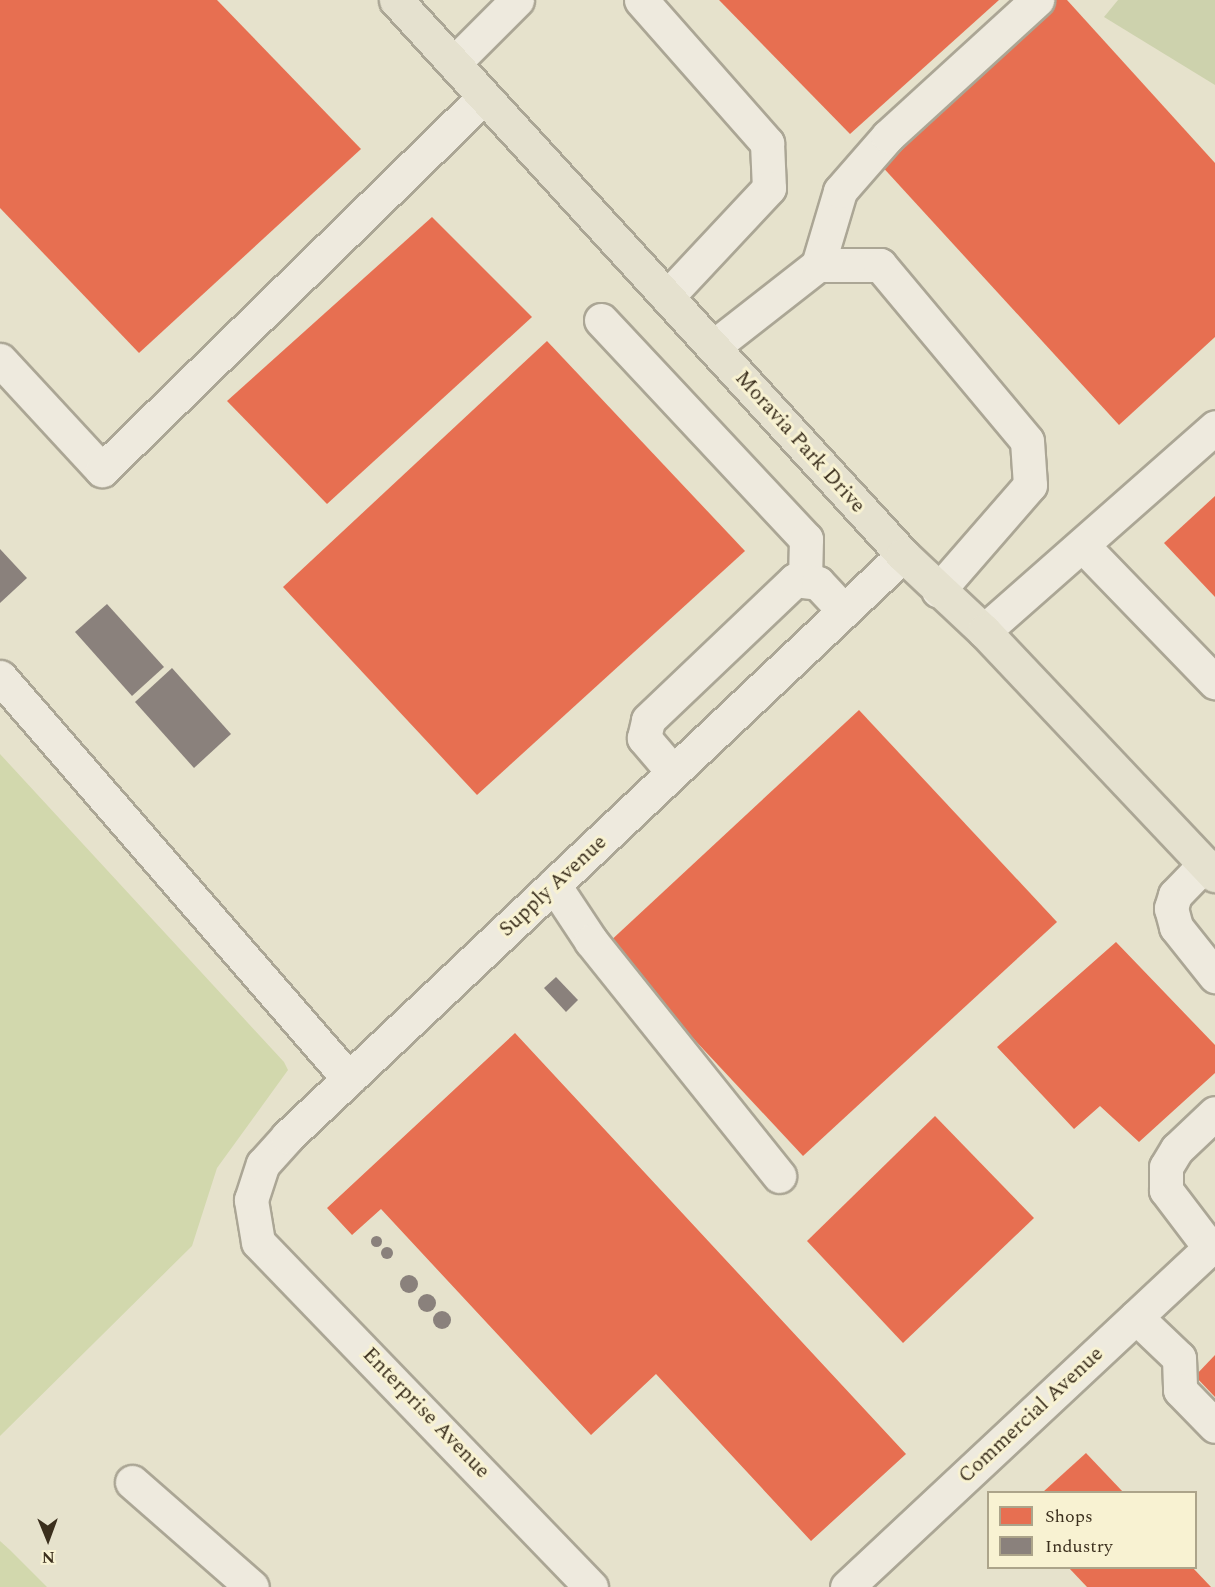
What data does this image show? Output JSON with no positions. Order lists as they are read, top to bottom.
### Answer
{
  "streets": {
    "main road": ["Moravia Park Drive"],
    "street": ["Supply Avenue", "Enterprise Avenue", "Commercial Avenue"]
  },
  "crossings": [
    ["Moravia Park Drive", "Supply Avenue"],
    ["Supply Avenue", "Enterprise Avenue"]
  ],
  "legend": ["Shops", "Industry"],
  "north": "bottom"
}
